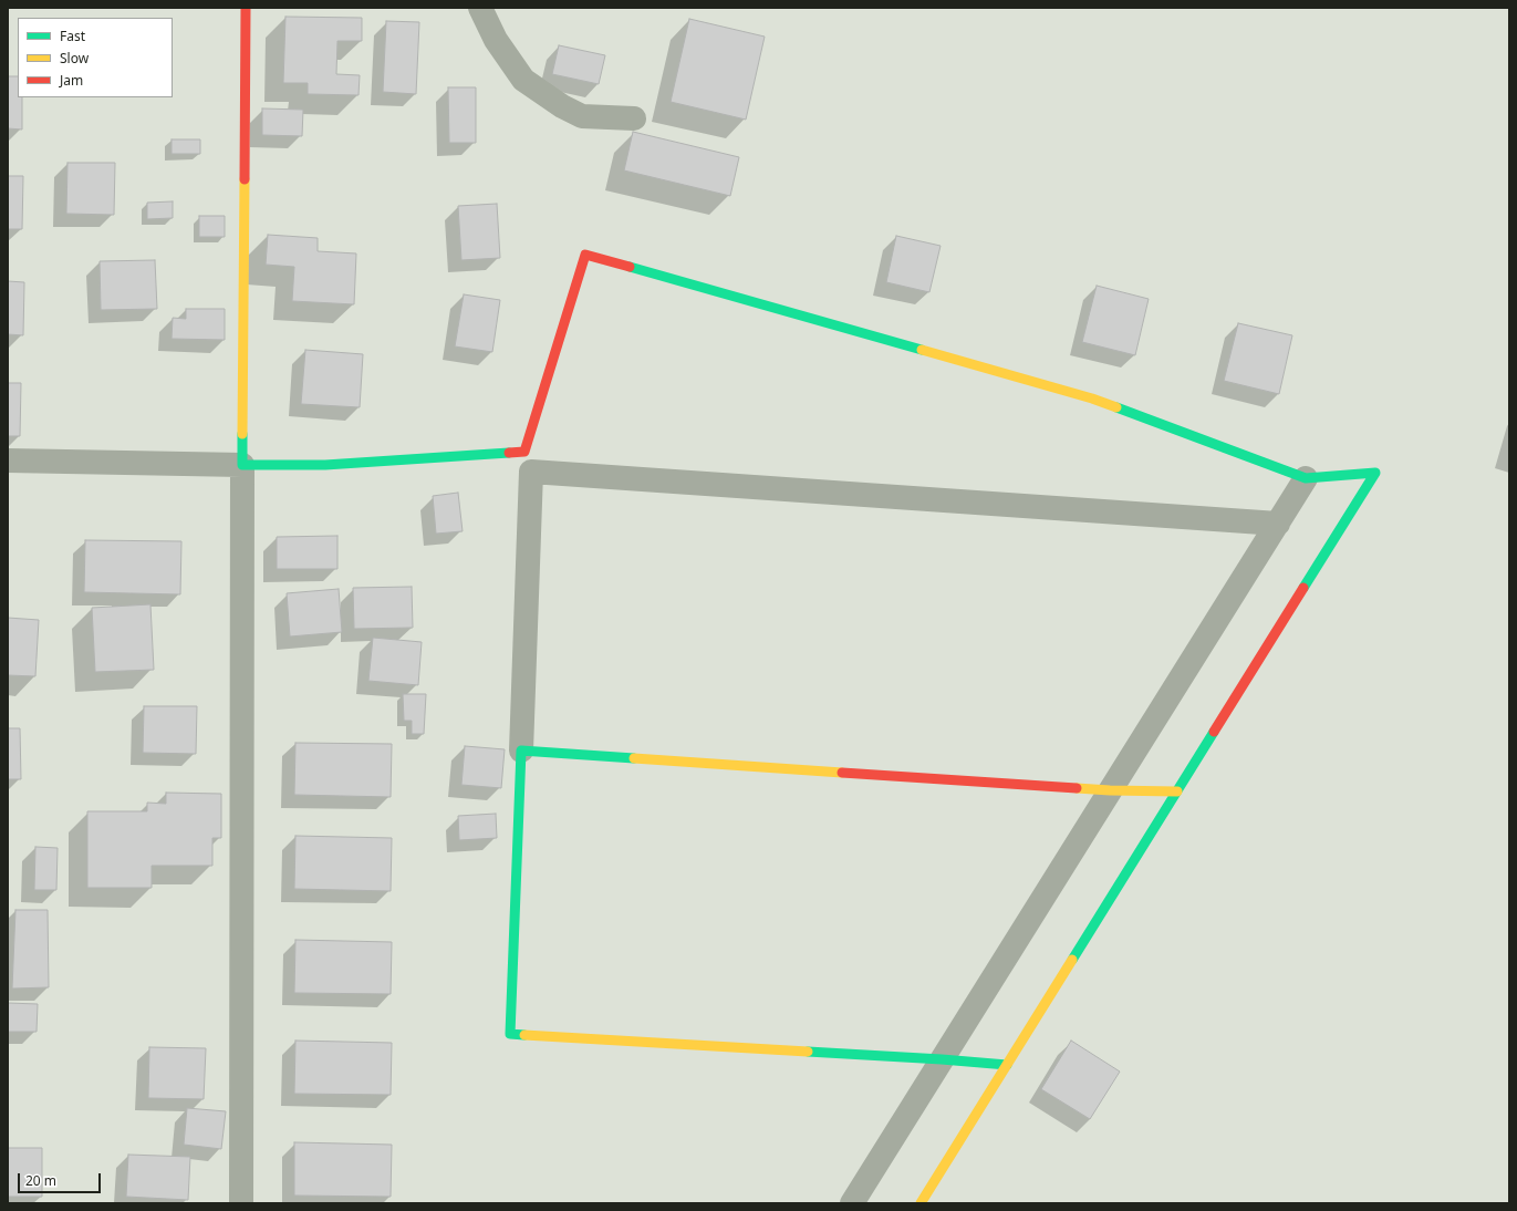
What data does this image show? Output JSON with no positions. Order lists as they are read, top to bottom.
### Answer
{
  "legend": ["Fast", "Slow", "Jam"],
  "scale_bar": "20 m"
}
